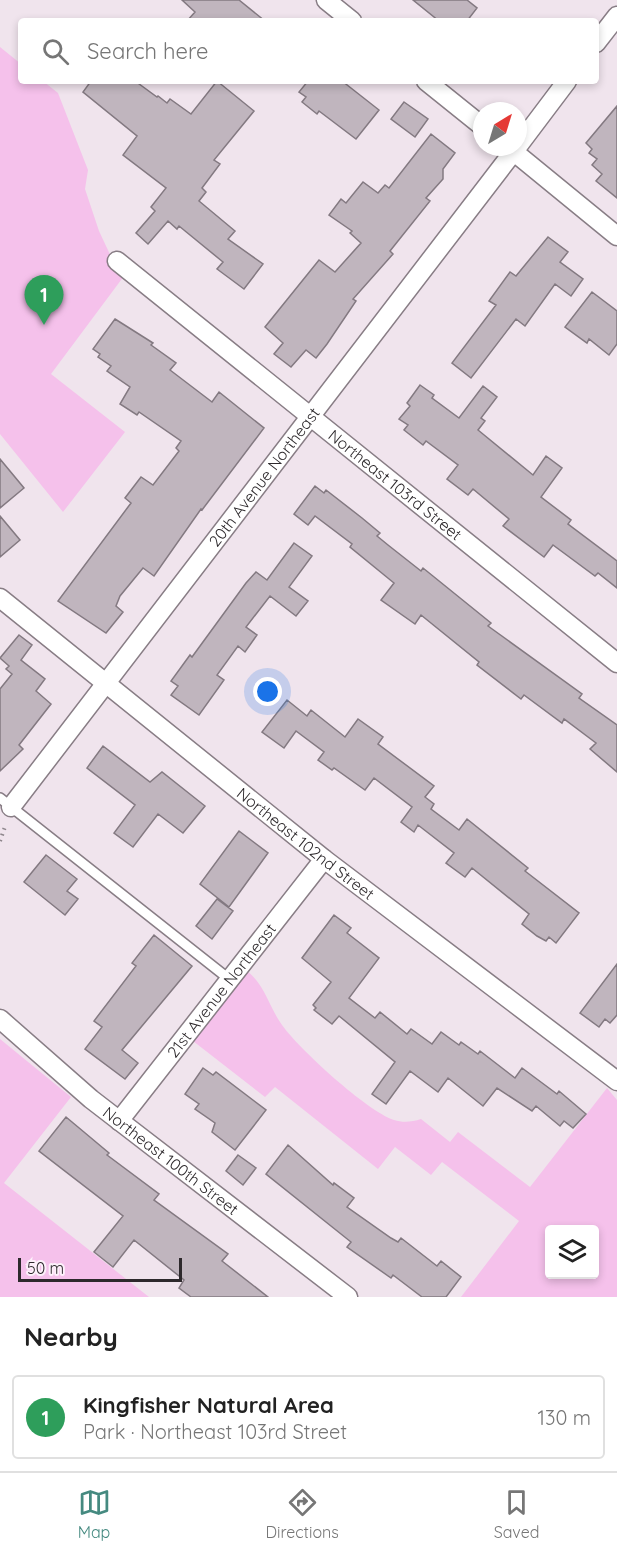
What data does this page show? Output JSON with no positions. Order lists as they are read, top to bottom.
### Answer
{
  "streets": {
    "street": [
      "20th Avenue Northeast",
      "Northeast 103rd Street",
      "Northeast 102nd Street",
      "21st Avenue Northeast",
      "Northeast 100th Street"
    ]
  },
  "crossings": [
    ["20th Avenue Northeast", "Northeast 103rd Street"],
    ["20th Avenue Northeast", "Northeast 102nd Street"],
    ["Northeast 102nd Street", "21st Avenue Northeast"],
    ["21st Avenue Northeast", "Northeast 100th Street"]
  ],
  "scale_bar": "50 m",
  "north": "top right",
  "page": {
    "search": "Search here",
    "pins": "1",
    "scale": "50 m",
    "heading": "Nearby",
    "list": [
      {
        "mark": "1",
        "name": "Kingfisher Natural Area",
        "note": "Park · Northeast 103rd Street",
        "value": "130 m"
      }
    ],
    "nav": ["Map", "Directions", "Saved"]
  }
}
